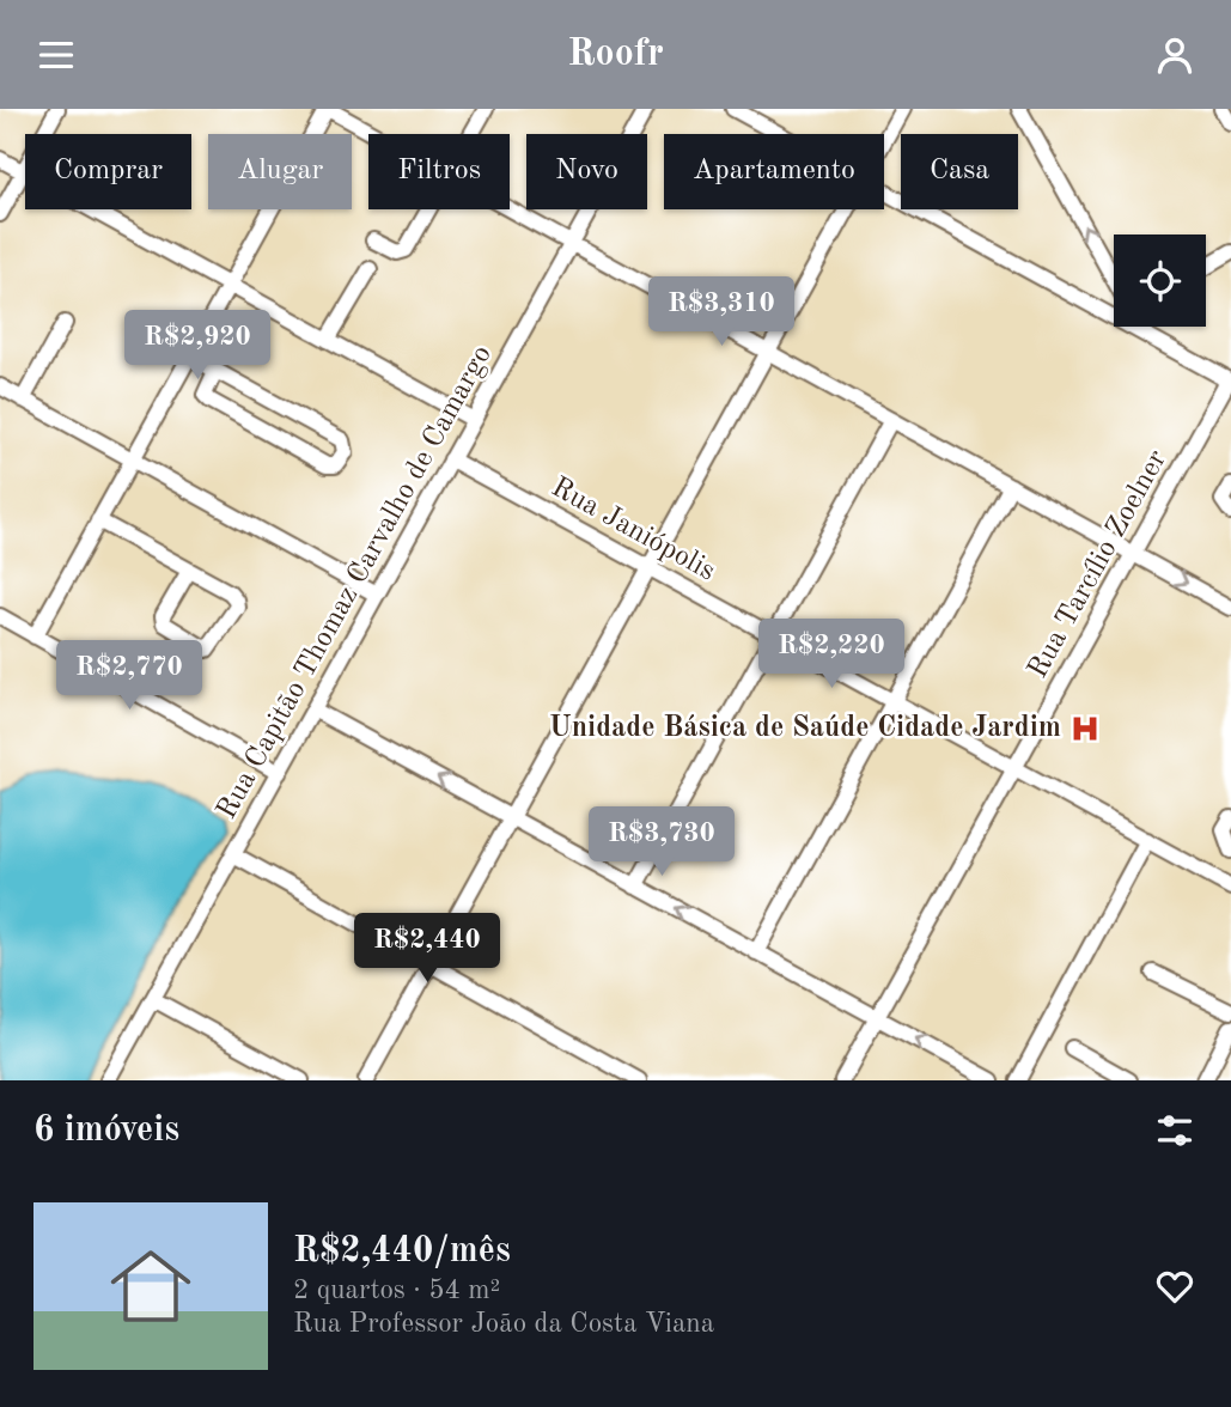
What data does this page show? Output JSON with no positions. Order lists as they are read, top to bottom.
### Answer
{
  "streets": {
    "street": ["Rua Janiópolis", "Rua Tarcílio Zoelner", "Rua Capitão Thomaz Carvalho de Camargo"]
  },
  "crossings": [
    ["Rua Janiópolis", "Rua Tarcílio Zoelner"],
    ["Rua Janiópolis", "Rua Capitão Thomaz Carvalho de Camargo"]
  ],
  "places": {
    "hospital": ["Unidade Básica de Saúde Cidade Jardim"]
  },
  "page": {
    "header": "Roofr",
    "chip": [
      "Comprar",
      "Alugar",
      "Filtros",
      "Novo",
      "Apartamento",
      "Casa"
    ],
    "price": [
      "R$3,310",
      "R$2,920",
      "R$2,220",
      "R$2,770",
      "R$3,730",
      "R$2,440"
    ],
    "heading": "6 imóveis",
    "list": [
      {
        "name": "R$2,440/mês",
        "note": "2 quartos · 54 m² · Rua Professor João da Costa Viana"
      }
    ]
  }
}
